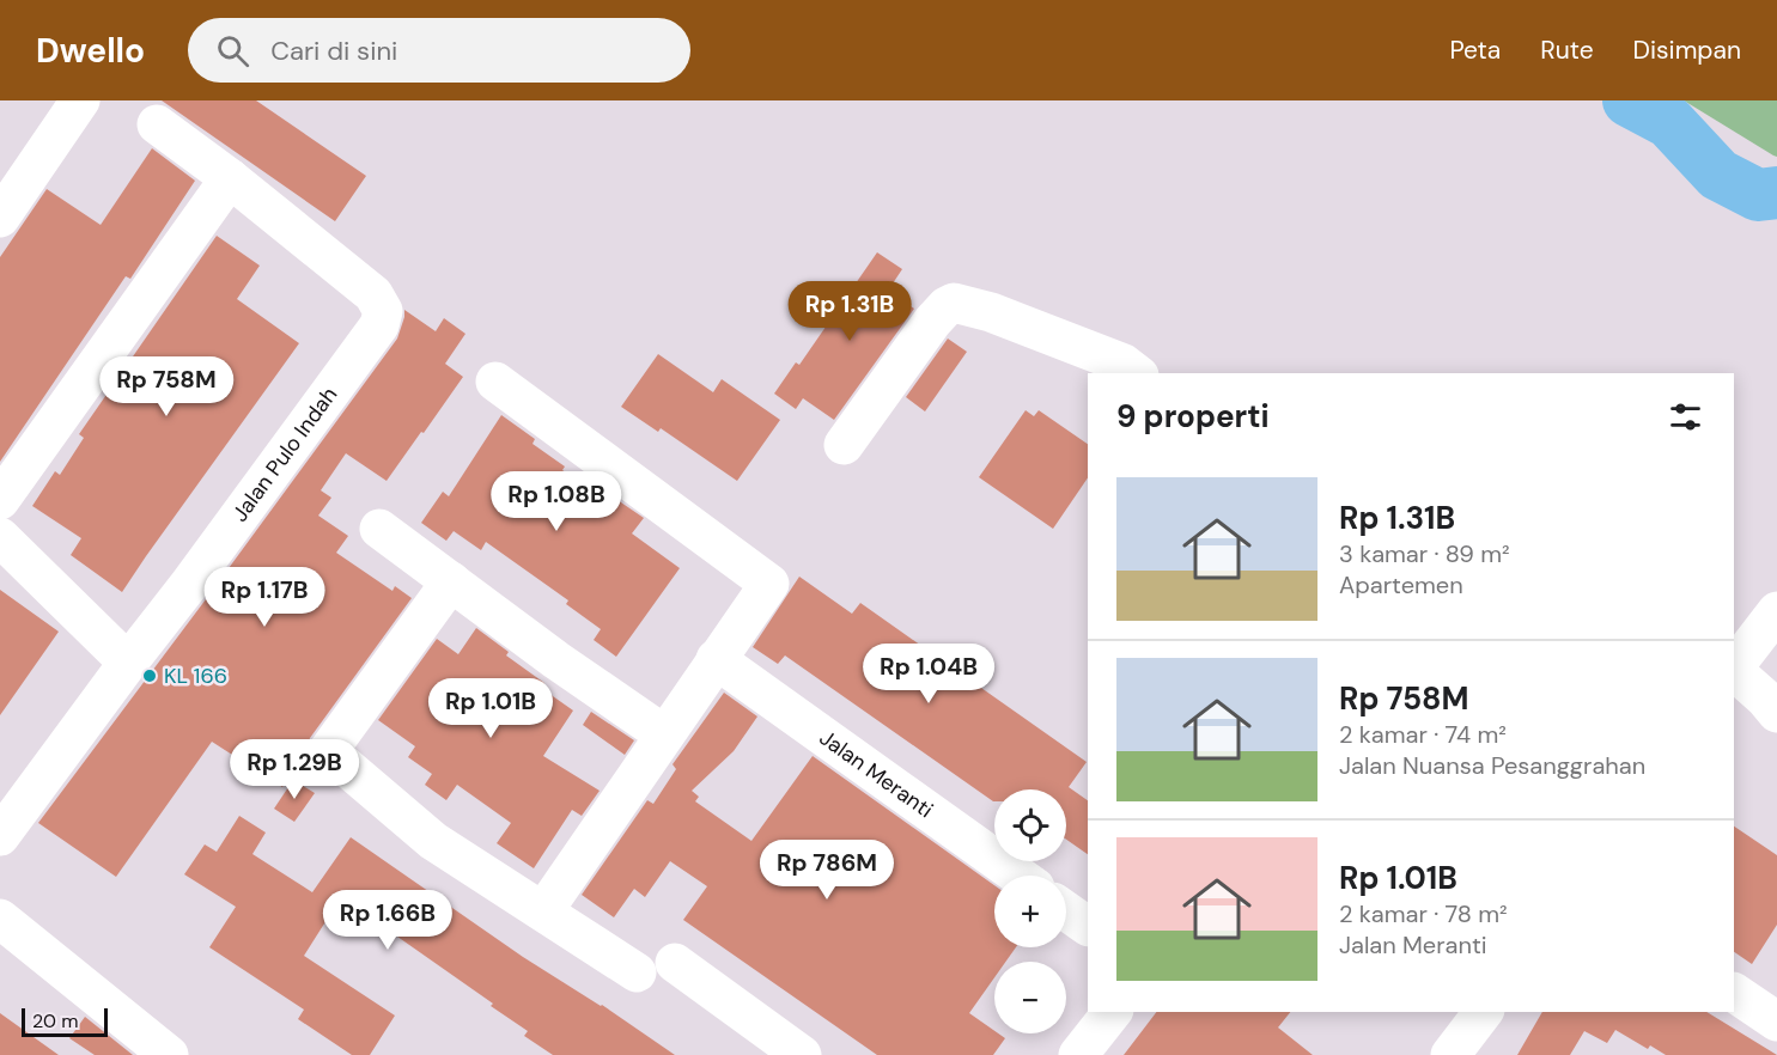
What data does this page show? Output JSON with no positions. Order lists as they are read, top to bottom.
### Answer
{
  "streets": {
    "street": ["Jalan Pulo Indah", "Jalan Meranti"]
  },
  "places": ["KL 166"],
  "scale_bar": "20 m",
  "page": {
    "header": "Dwello",
    "search": "Cari di sini",
    "nav": ["Peta", "Rute", "Disimpan"],
    "price": [
      "Rp 1.31B",
      "Rp 758M",
      "Rp 1.08B",
      "Rp 1.17B",
      "Rp 1.04B",
      "Rp 1.01B",
      "Rp 1.29B",
      "Rp 786M",
      "Rp 1.66B"
    ],
    "heading": "9 properti",
    "list": [
      {
        "name": "Rp 1.31B",
        "note": "3 kamar · 89 m² · Apartemen"
      },
      {
        "name": "Rp 758M",
        "note": "2 kamar · 74 m² · Jalan Nuansa Pesanggrahan"
      },
      {
        "name": "Rp 1.01B",
        "note": "2 kamar · 78 m² · Jalan Meranti"
      }
    ],
    "map_buttons": ["+", "−"],
    "scale": "20 m"
  }
}
